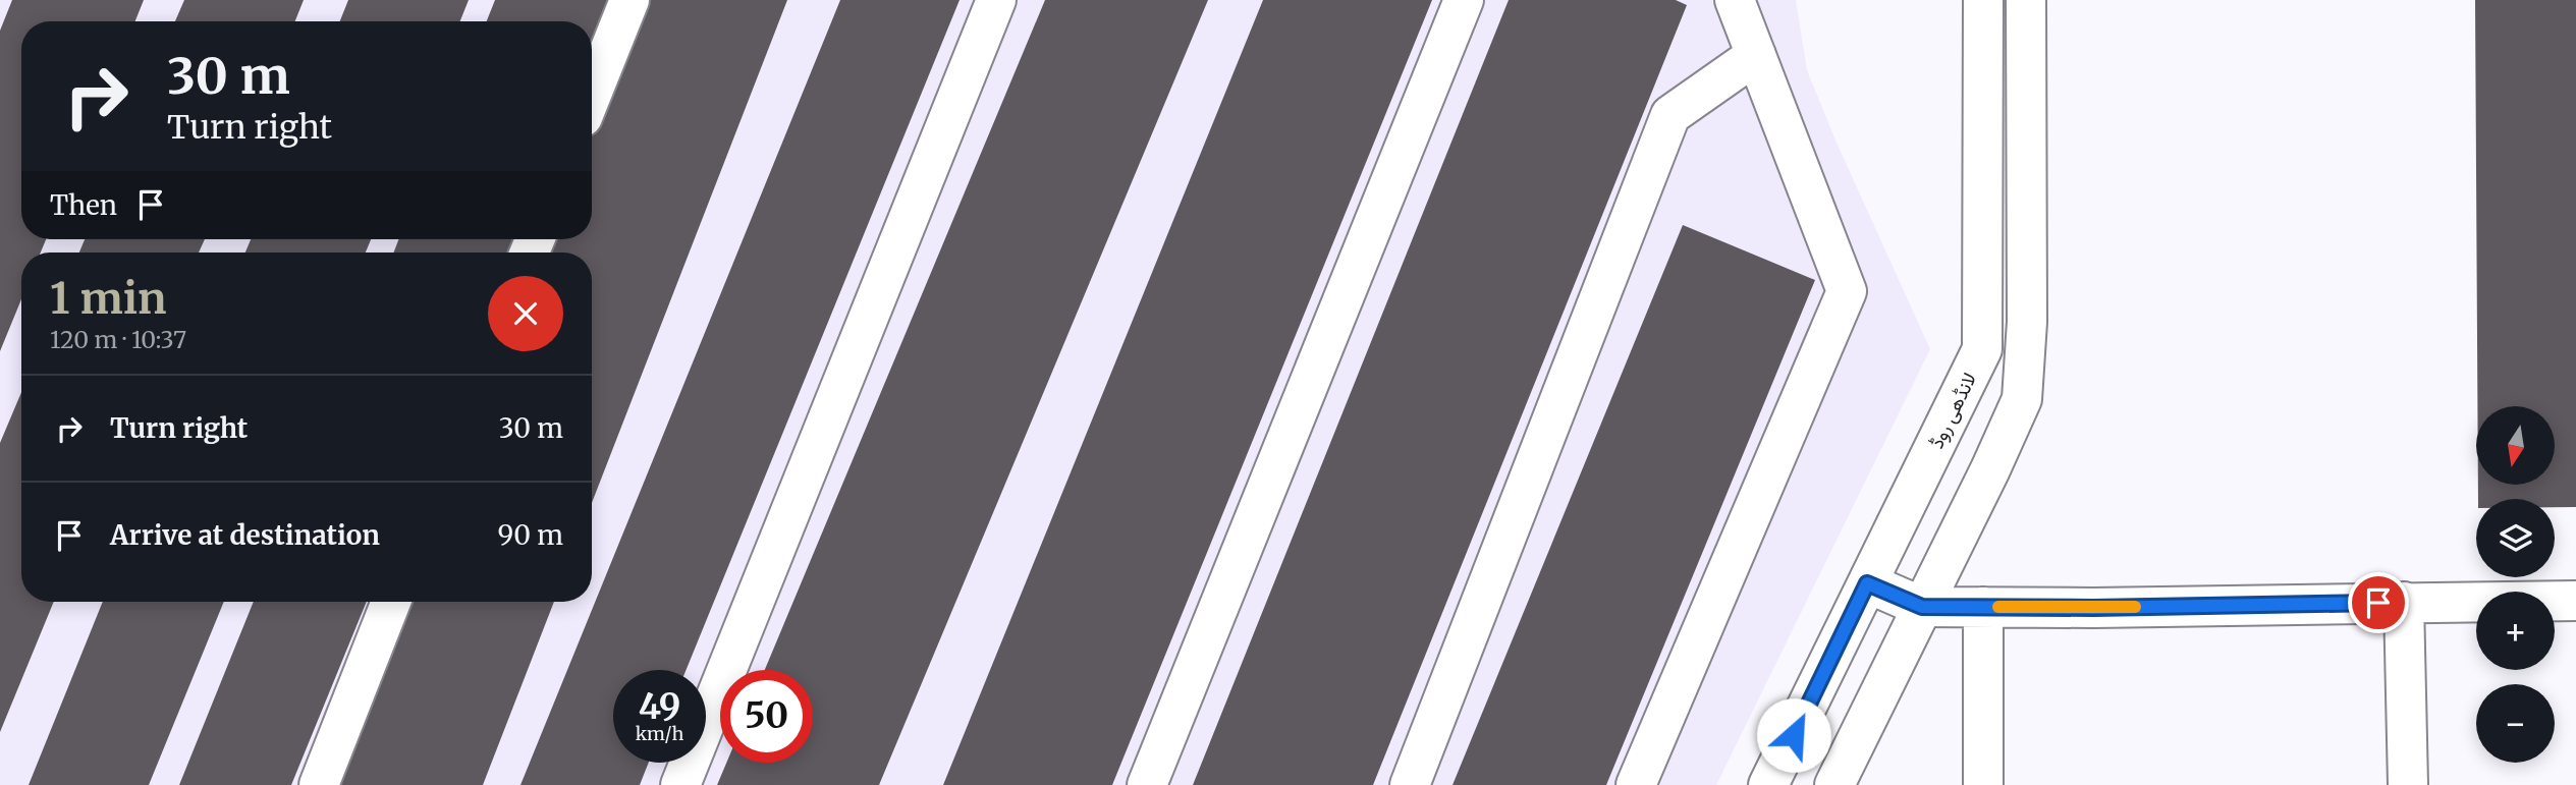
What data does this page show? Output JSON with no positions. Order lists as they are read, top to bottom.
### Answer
{
  "streets": {
    "main road": ["لانڈھی روڈ"]
  },
  "north": "bottom",
  "page": {
    "turn": ["30 m", "Turn right"],
    "then": "Then",
    "heading": ["1 min", "120 m · 10:37"],
    "list": [
      {
        "name": "Turn right",
        "value": "30 m"
      },
      {
        "name": "Arrive at destination",
        "value": "90 m"
      }
    ],
    "map_buttons": ["+", "−"],
    "speed": "49 km/h",
    "limit": "50"
  }
}
